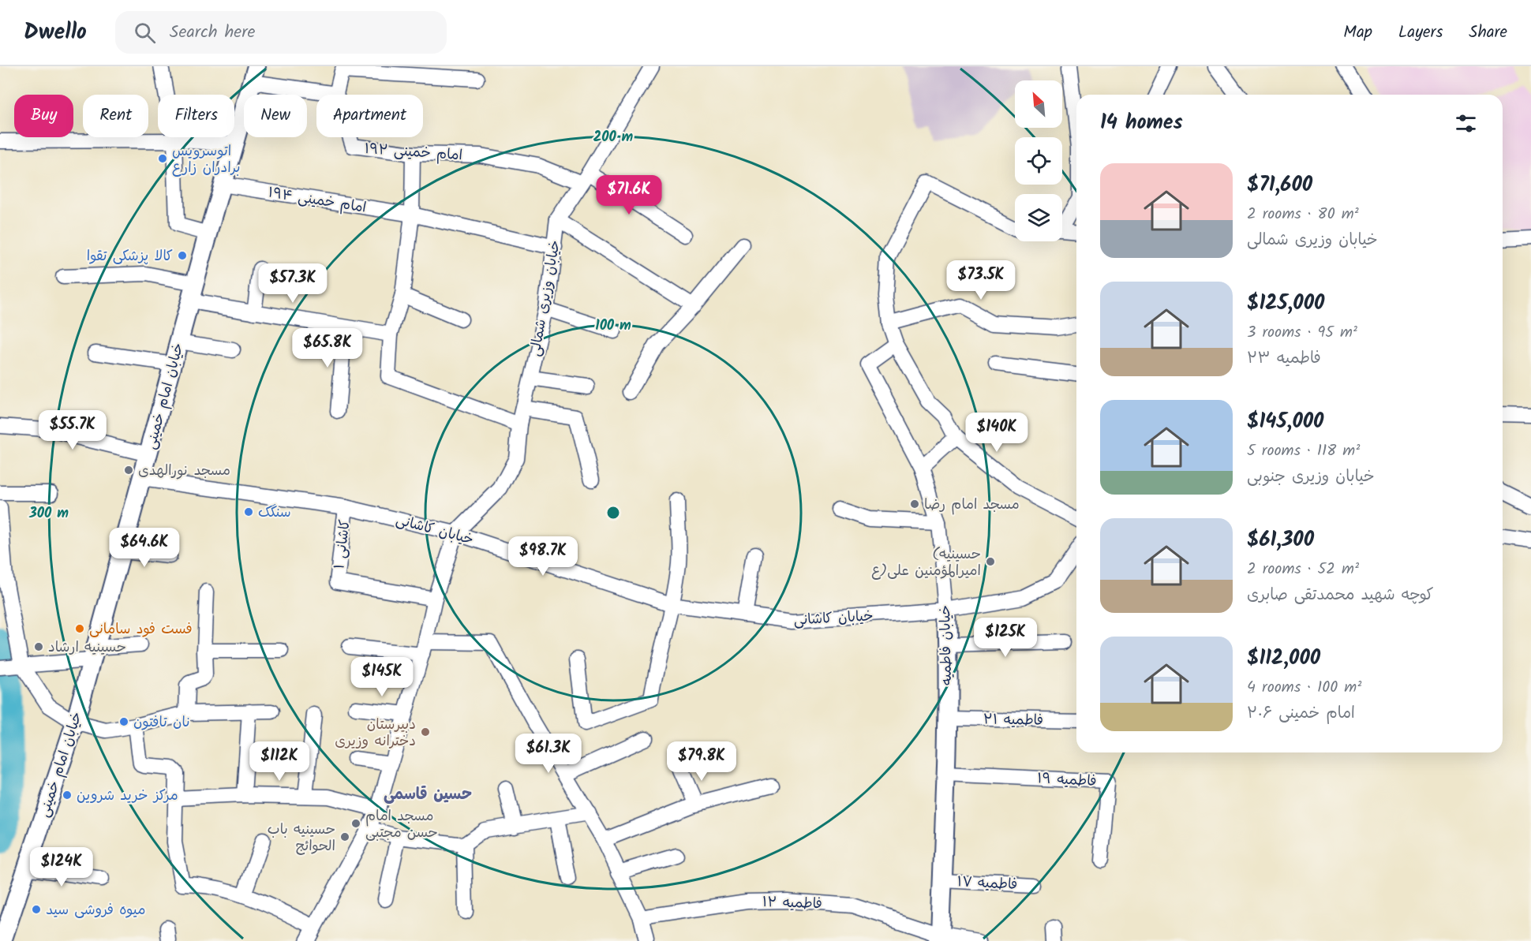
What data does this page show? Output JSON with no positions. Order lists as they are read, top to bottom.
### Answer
{
  "streets": {
    "main road": ["خیابان امام خمینی", "خیابان فاطمیه"],
    "street": [
      "امام خمینی ۱۹۲",
      "امام خمینی ۱۹۴",
      "خیابان وزیری شمالی",
      "خیابان کاشانی",
      "کاشانی ۱",
      "فاطمیه ۲۱",
      "فاطمیه ۱۹",
      "فاطمیه ۱۷",
      "فاطمیه ۱۲"
    ]
  },
  "crossings": [
    ["امام خمینی ۱۹۲", "خیابان وزیری شمالی"],
    ["امام خمینی ۱۹۴", "خیابان وزیری شمالی"],
    ["امام خمینی ۱۹۴", "خیابان امام خمینی"],
    ["خیابان وزیری شمالی", "خیابان کاشانی"],
    ["خیابان امام خمینی", "خیابان کاشانی"],
    ["خیابان کاشانی", "کاشانی ۱"],
    ["خیابان کاشانی", "خیابان فاطمیه"],
    ["خیابان فاطمیه", "فاطمیه ۲۱"],
    ["خیابان فاطمیه", "فاطمیه ۱۹"],
    ["خیابان فاطمیه", "فاطمیه ۱۷"],
    ["خیابان فاطمیه", "فاطمیه ۱۲"]
  ],
  "districts": ["حسین قاسمی"],
  "places": [
    "اتوسرویس برادران زارع",
    "کالا پزشکی تقوا",
    "مسجد نورالهدی",
    "مسجد امام رضا",
    "سنگک",
    "(حسینیه امیرالمؤمنین علی(ع",
    "فست فود سامانی",
    "حسینیه ارشاد",
    "نان تافتون",
    "دبیرستان دخترانه وزیری",
    "مرکز خرید شروین",
    "مسجد امام حسن مجتبی",
    "حسینیه باب الحوائج",
    "میوه فروشی سید"
  ],
  "north": "top left",
  "page": {
    "header": "Dwello",
    "search": "Search here",
    "nav": ["Map", "Layers", "Share"],
    "chip": [
      "Buy",
      "Rent",
      "Filters",
      "New",
      "Apartment"
    ],
    "heading": "14 homes",
    "list": [
      {
        "name": "$71,600",
        "note": "2 rooms · 80 m² · خیابان وزیری شمالی"
      },
      {
        "name": "$125,000",
        "note": "3 rooms · 95 m² · فاطمیه ۲۳"
      },
      {
        "name": "$145,000",
        "note": "5 rooms · 118 m² · خیابان وزیری جنوبی"
      },
      {
        "name": "$61,300",
        "note": "2 rooms · 52 m² · کوچه شهید محمدتقی صابری"
      },
      {
        "name": "$112,000",
        "note": "4 rooms · 100 m² · امام خمینی ۲۰۶"
      }
    ],
    "price": [
      "$71.6K",
      "$73.5K",
      "$57.3K",
      "$65.8K",
      "$55.7K",
      "$140K",
      "$64.6K",
      "$98.7K",
      "$125K",
      "$145K",
      "$61.3K",
      "$112K",
      "$79.8K",
      "$124K"
    ]
  },
  "rings": ["200 m", "100 m", "300 m"]
}
